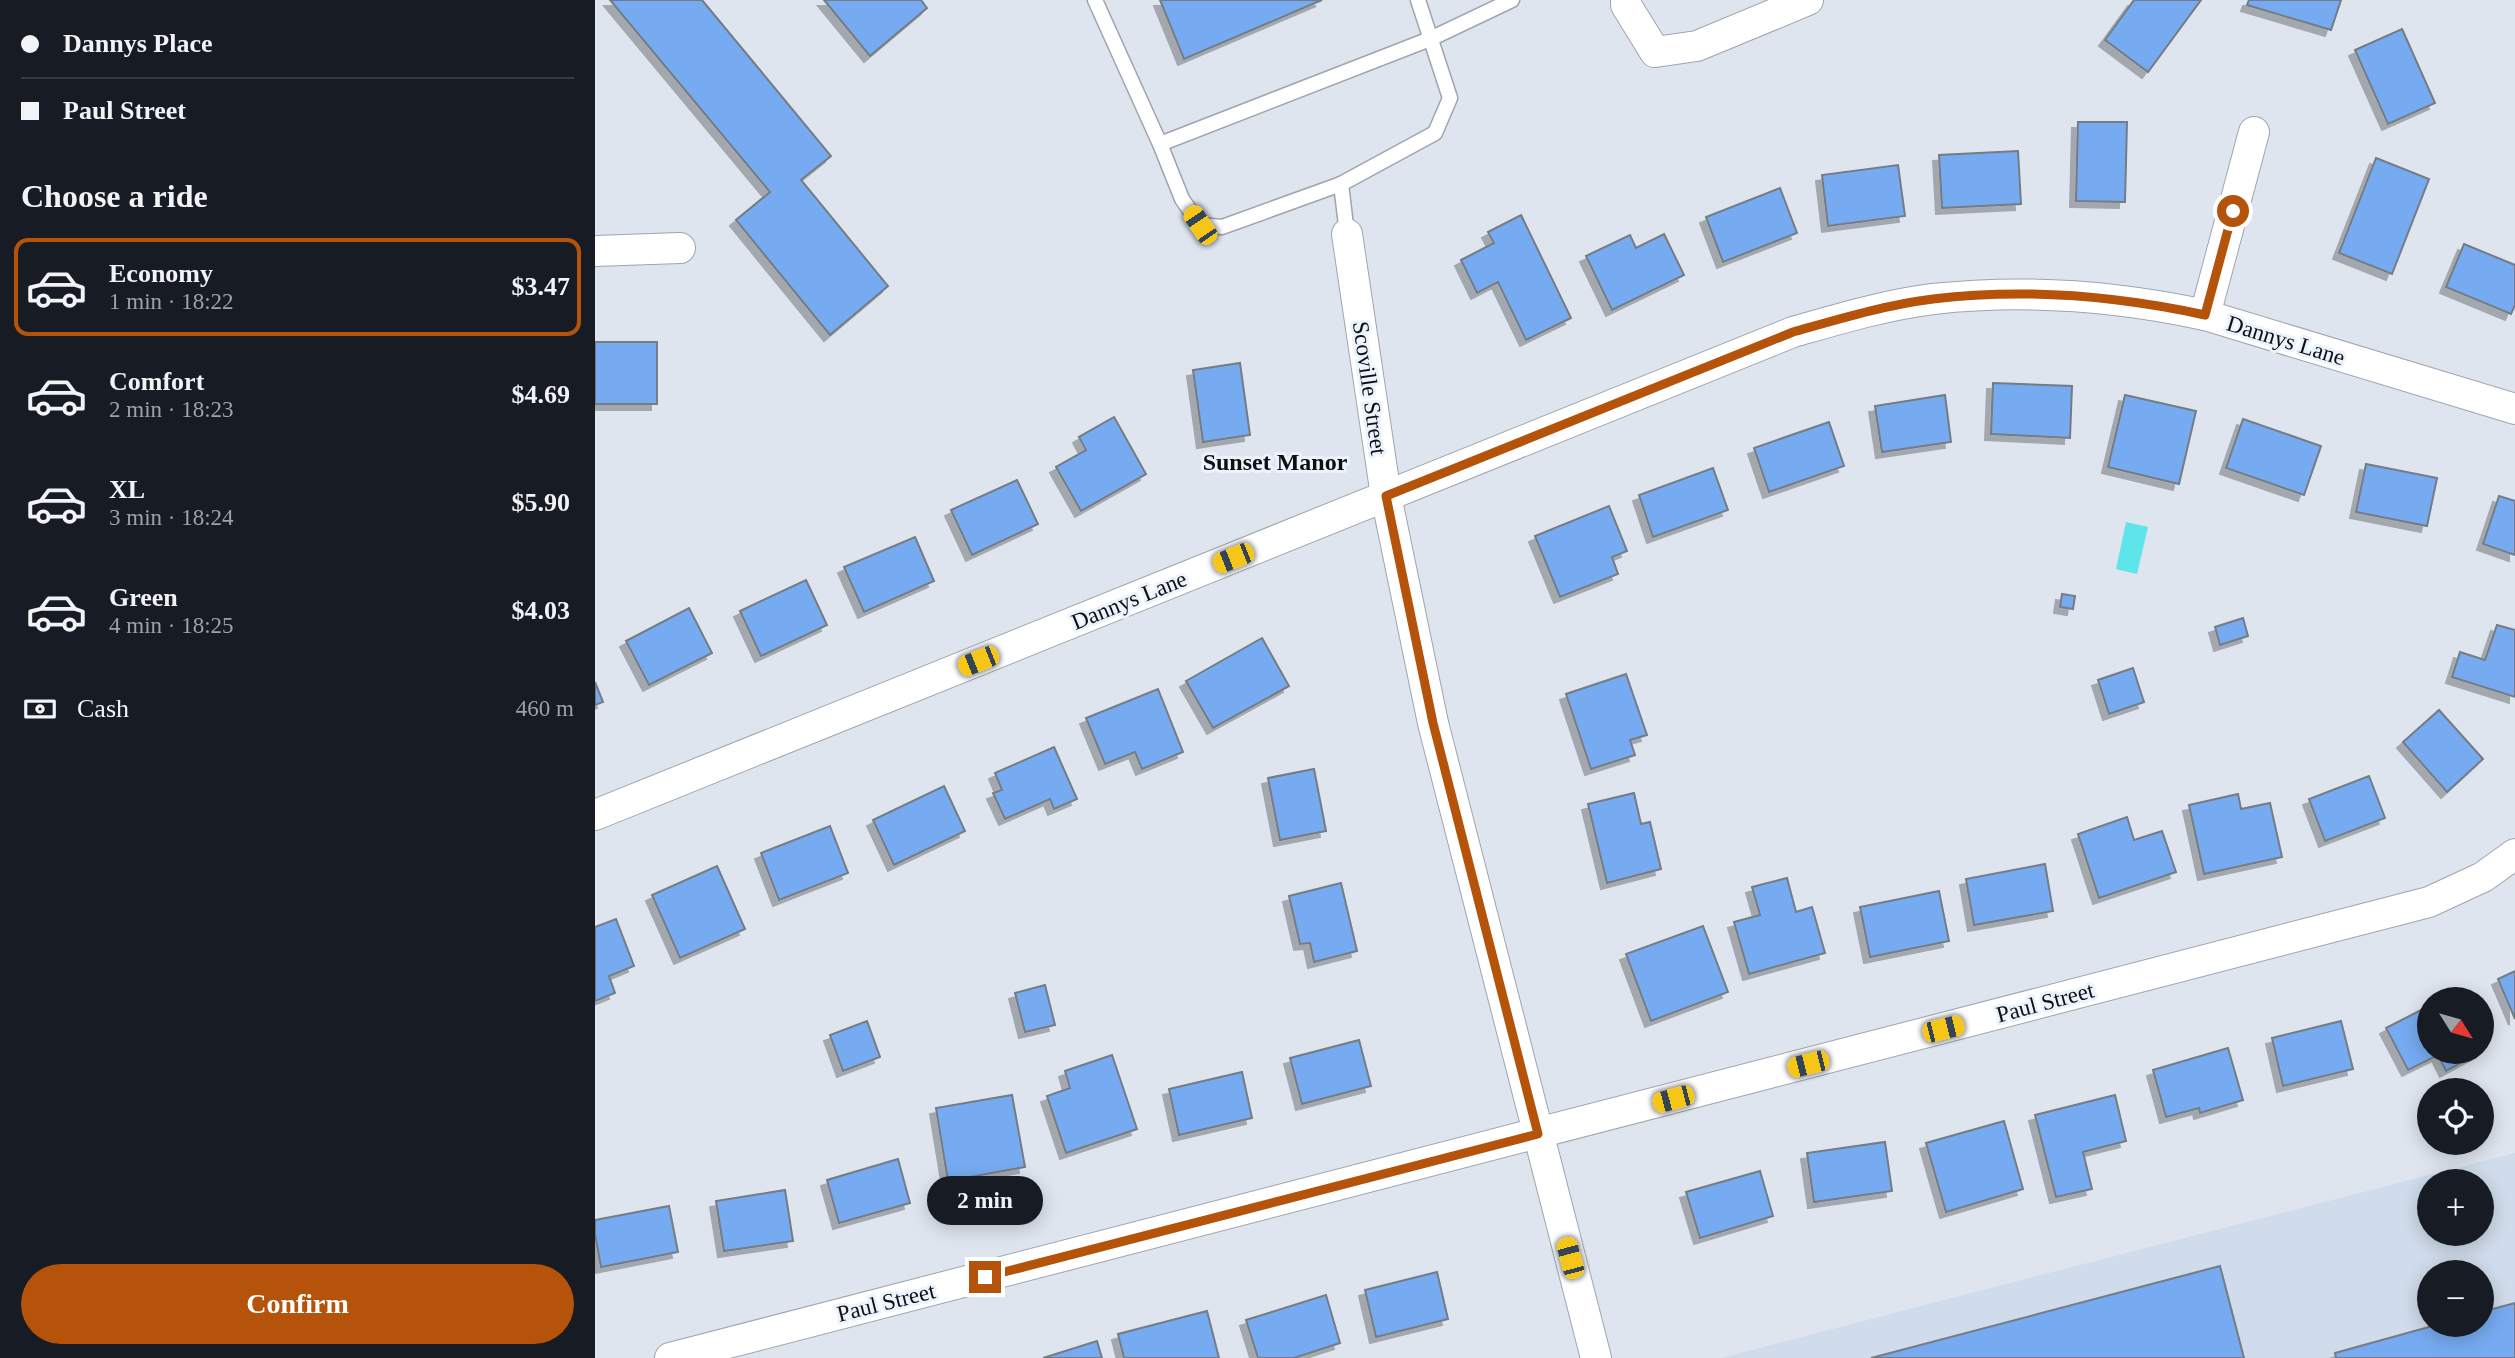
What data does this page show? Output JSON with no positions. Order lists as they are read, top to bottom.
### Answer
{
  "streets": {
    "street": ["Dannys Lane", "Scoville Street", "Paul Street"]
  },
  "crossings": [
    ["Dannys Lane", "Scoville Street"],
    ["Scoville Street", "Paul Street"]
  ],
  "districts": ["Sunset Manor"],
  "north": "bottom right",
  "page": {
    "banner": ["Dannys Place", "Paul Street"],
    "heading": "Choose a ride",
    "list": [
      {
        "name": "Economy",
        "note": "1 min · 18:22",
        "value": "$3.47"
      },
      {
        "name": "Comfort",
        "note": "2 min · 18:23",
        "value": "$4.69"
      },
      {
        "name": "XL",
        "note": "3 min · 18:24",
        "value": "$5.90"
      },
      {
        "name": "Green",
        "note": "4 min · 18:25",
        "value": "$4.03"
      }
    ],
    "pay": ["Cash", "460 m"],
    "map_buttons": ["+", "−"],
    "bubble": "2 min",
    "buttons": "Confirm"
  }
}
